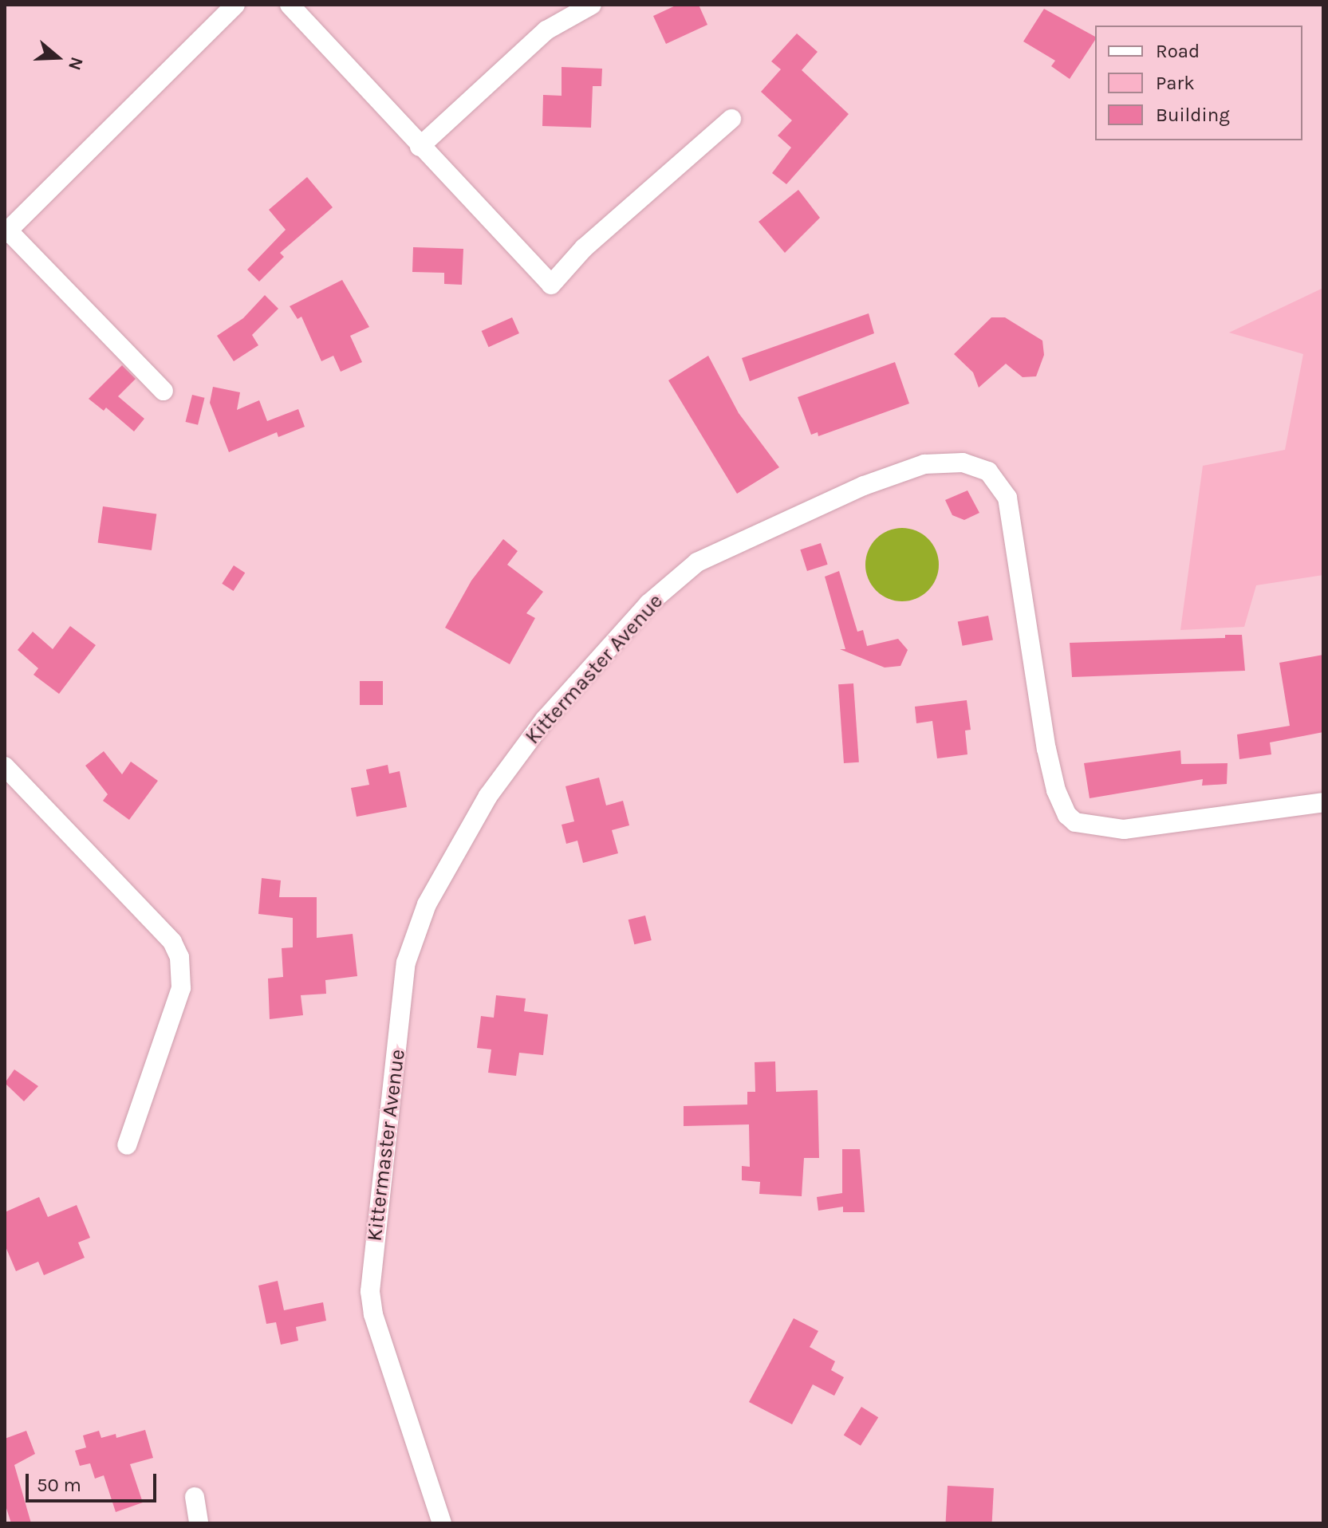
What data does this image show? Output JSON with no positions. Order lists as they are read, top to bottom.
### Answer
{
  "streets": {
    "street": ["Kittermaster Avenue"]
  },
  "legend": ["Road", "Park", "Building"],
  "scale_bar": "50 m",
  "north": "right"
}
